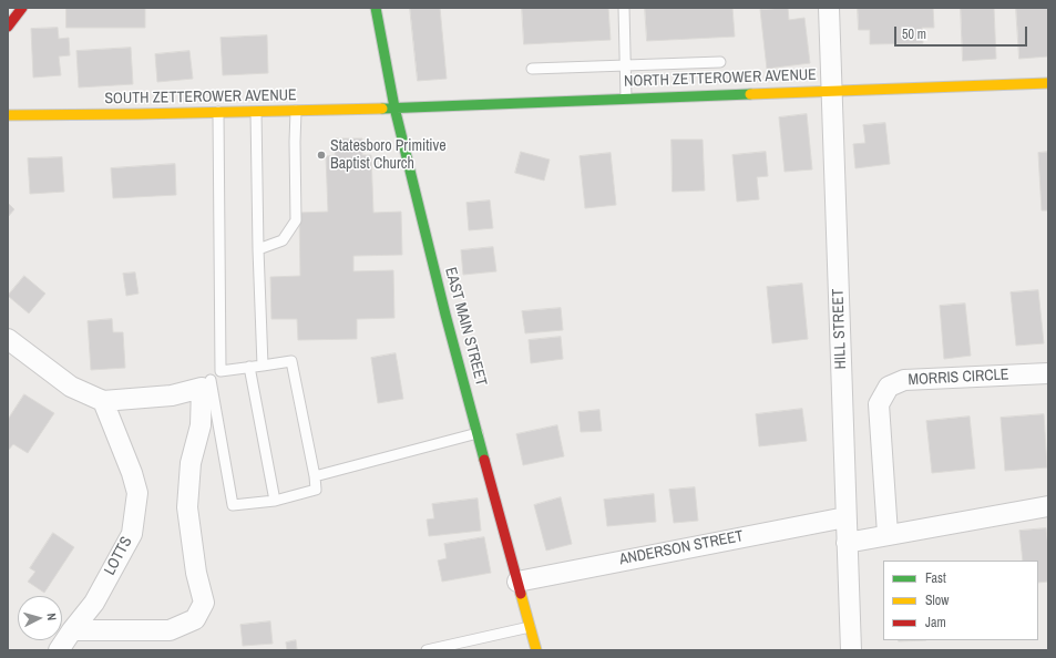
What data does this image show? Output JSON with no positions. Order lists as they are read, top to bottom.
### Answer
{
  "streets": {
    "street": [
      "NORTH ZETTEROWER AVENUE",
      "SOUTH ZETTEROWER AVENUE",
      "EAST MAIN STREET",
      "HILL STREET",
      "MORRIS CIRCLE",
      "ANDERSON STREET",
      "LOTTS"
    ]
  },
  "crossings": [
    ["NORTH ZETTEROWER AVENUE", "SOUTH ZETTEROWER AVENUE"],
    ["NORTH ZETTEROWER AVENUE", "EAST MAIN STREET"],
    ["NORTH ZETTEROWER AVENUE", "HILL STREET"],
    ["SOUTH ZETTEROWER AVENUE", "EAST MAIN STREET"],
    ["EAST MAIN STREET", "ANDERSON STREET"],
    ["HILL STREET", "ANDERSON STREET"]
  ],
  "places": ["Statesboro Primitive Baptist Church"],
  "legend": ["Fast", "Slow", "Jam"],
  "scale_bar": "50 m",
  "north": "right"
}
